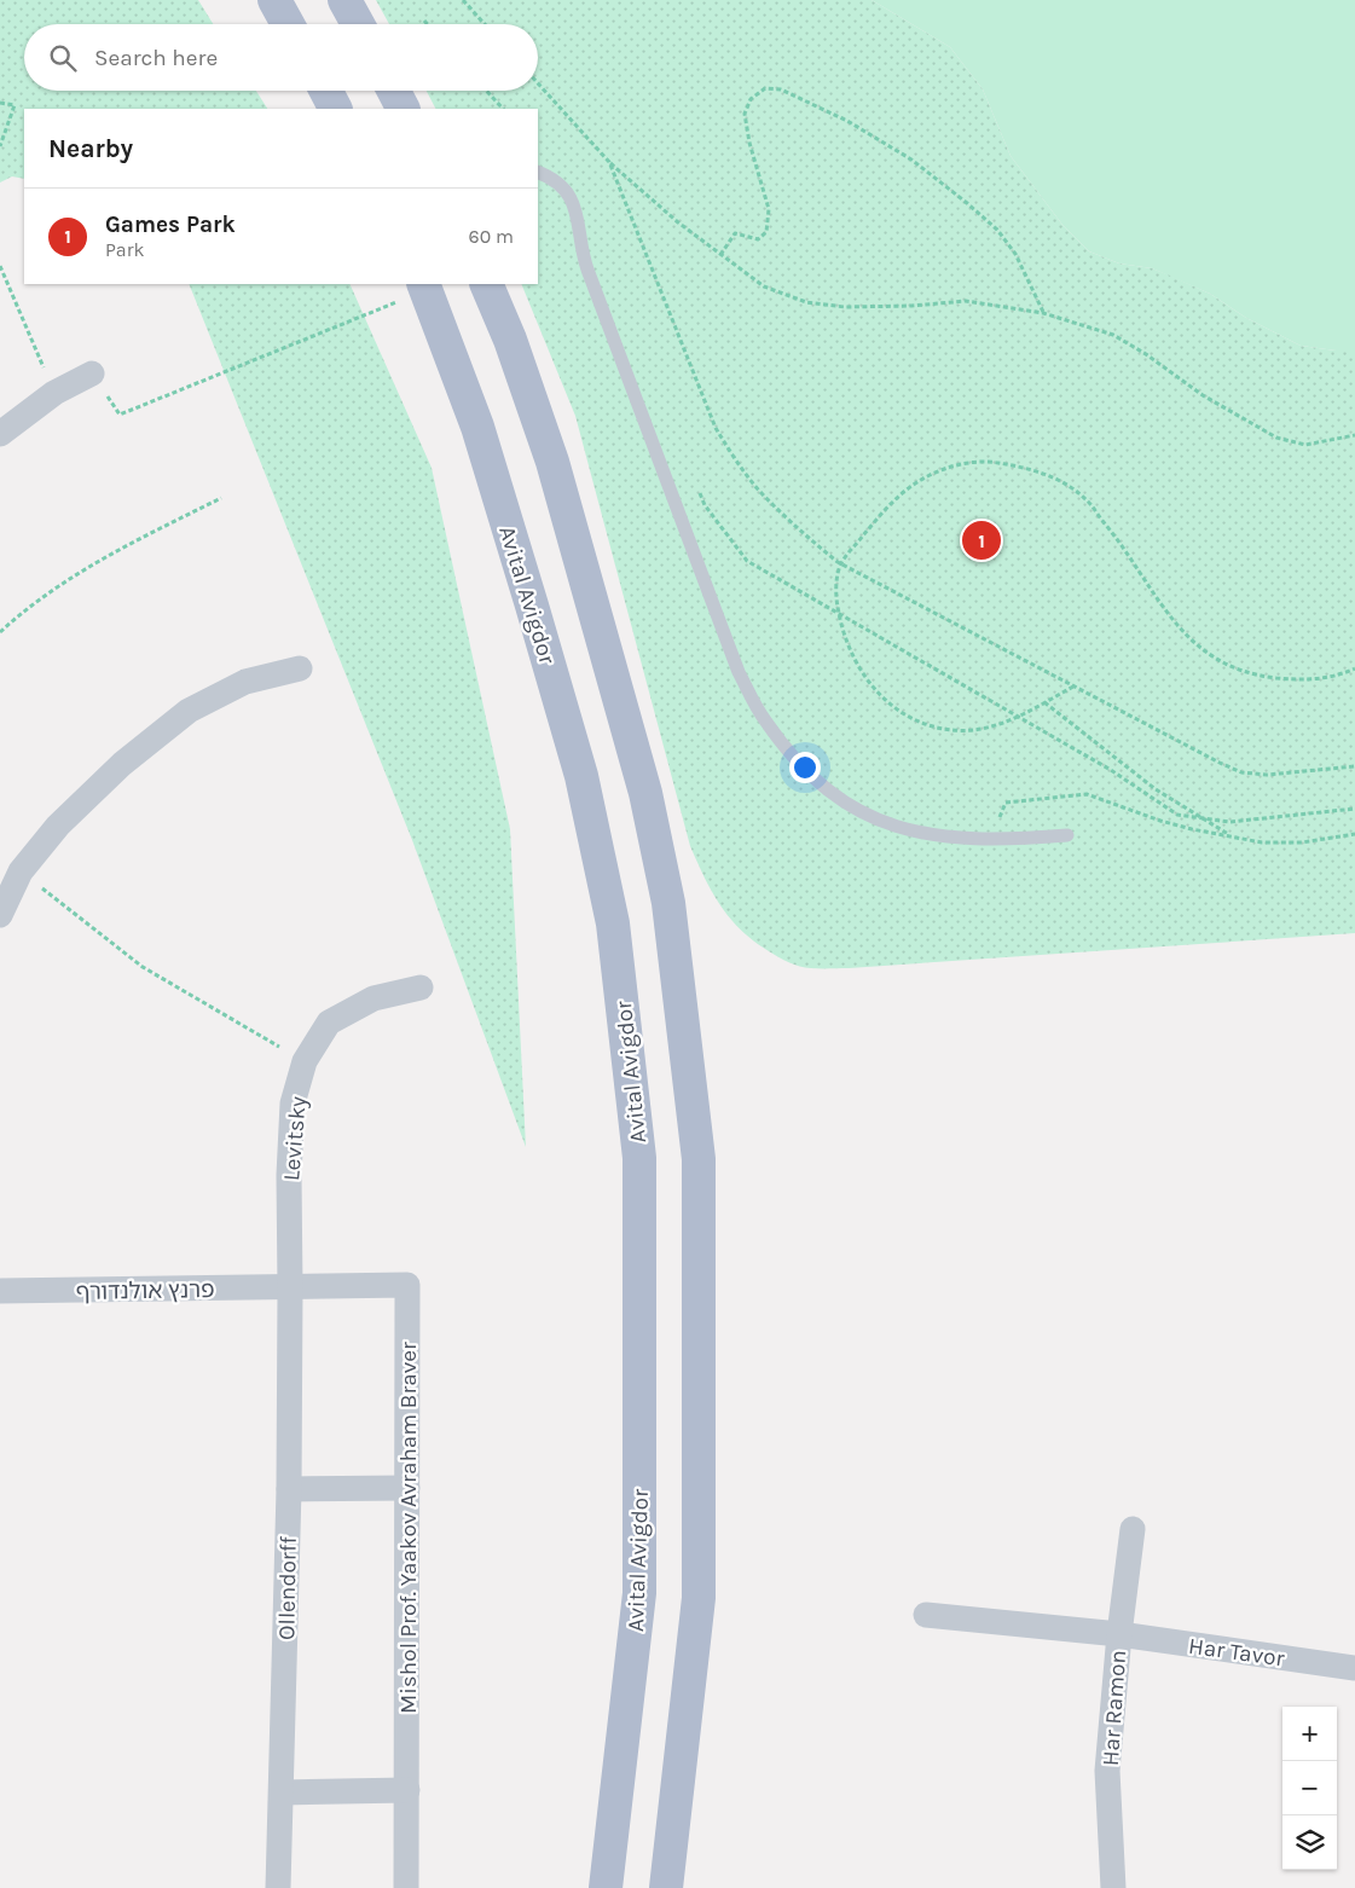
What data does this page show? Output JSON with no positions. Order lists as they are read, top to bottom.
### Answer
{
  "streets": {
    "main road": ["Avital Avigdor"],
    "street": [
      "Levitsky",
      "פרנץ אולנדורף",
      "Mishol Prof. Yaakov Avraham Braver",
      "Ollendorff",
      "Har Tavor",
      "Har Ramon"
    ]
  },
  "crossings": [
    ["Levitsky", "פרנץ אולנדורף"],
    ["Levitsky", "Mishol Prof. Yaakov Avraham Braver"],
    ["Levitsky", "Ollendorff"],
    ["פרנץ אולנדורף", "Mishol Prof. Yaakov Avraham Braver"],
    ["פרנץ אולנדורף", "Ollendorff"],
    ["Mishol Prof. Yaakov Avraham Braver", "Ollendorff"],
    ["Har Tavor", "Har Ramon"]
  ],
  "page": {
    "search": "Search here",
    "heading": "Nearby",
    "list": [
      {
        "mark": "1",
        "name": "Games Park",
        "note": "Park",
        "value": "60 m"
      }
    ],
    "pins": "1",
    "map_buttons": ["+", "−"]
  }
}
